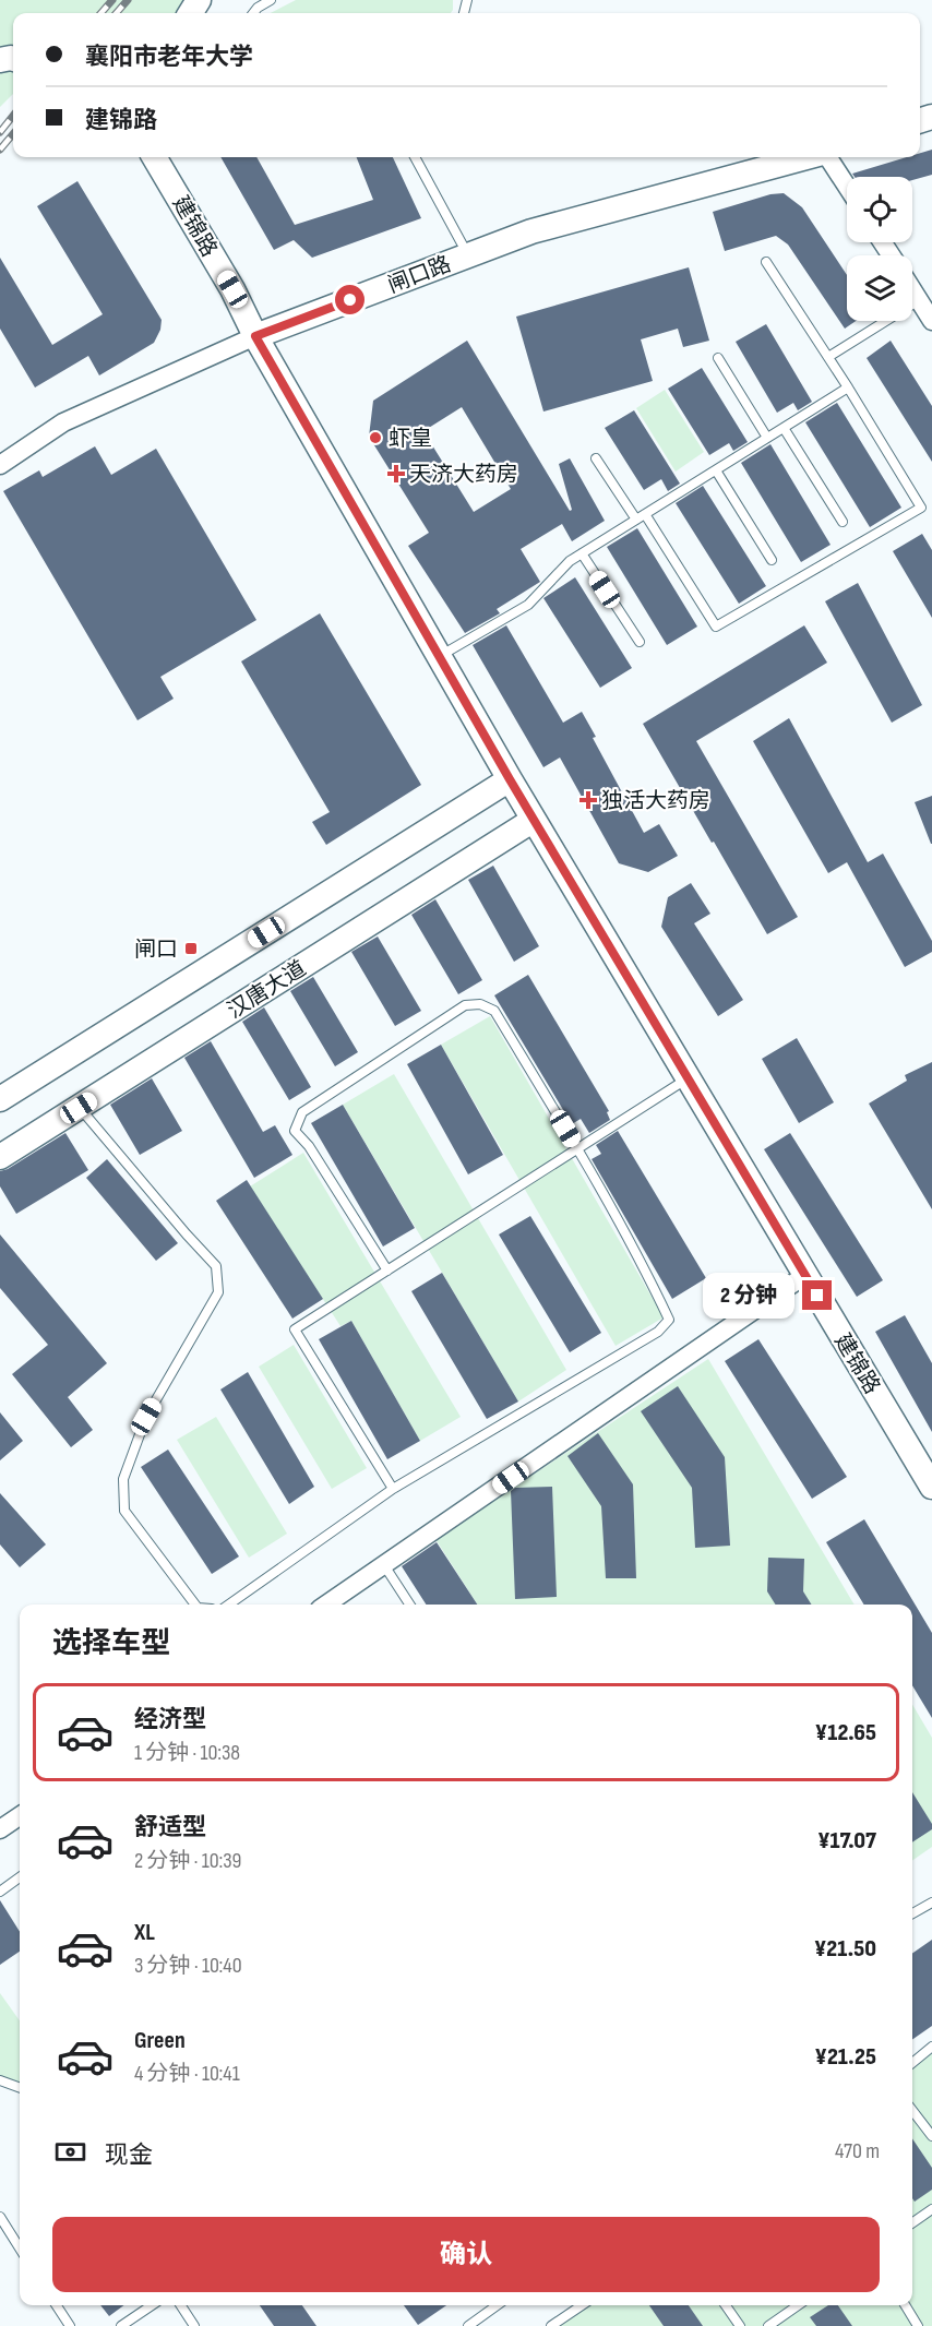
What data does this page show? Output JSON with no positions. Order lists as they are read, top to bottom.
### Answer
{
  "streets": {
    "street": ["建锦路", "闸口路", "汉唐大道"]
  },
  "crossings": [
    ["建锦路", "闸口路"],
    ["建锦路", "汉唐大道"]
  ],
  "places": {
    "other": ["虾皇"],
    "health": ["天济大药房", "独活大药房"],
    "transit": ["闸口"]
  },
  "page": {
    "banner": ["襄阳市老年大学", "建锦路"],
    "bubble": "2 分钟",
    "heading": "选择车型",
    "list": [
      {
        "name": "经济型",
        "note": "1 分钟 · 10:38",
        "value": "¥12.65"
      },
      {
        "name": "舒适型",
        "note": "2 分钟 · 10:39",
        "value": "¥17.07"
      },
      {
        "name": "XL",
        "note": "3 分钟 · 10:40",
        "value": "¥21.50"
      },
      {
        "name": "Green",
        "note": "4 分钟 · 10:41",
        "value": "¥21.25"
      }
    ],
    "pay": ["现金", "470 m"],
    "buttons": "确认"
  }
}
